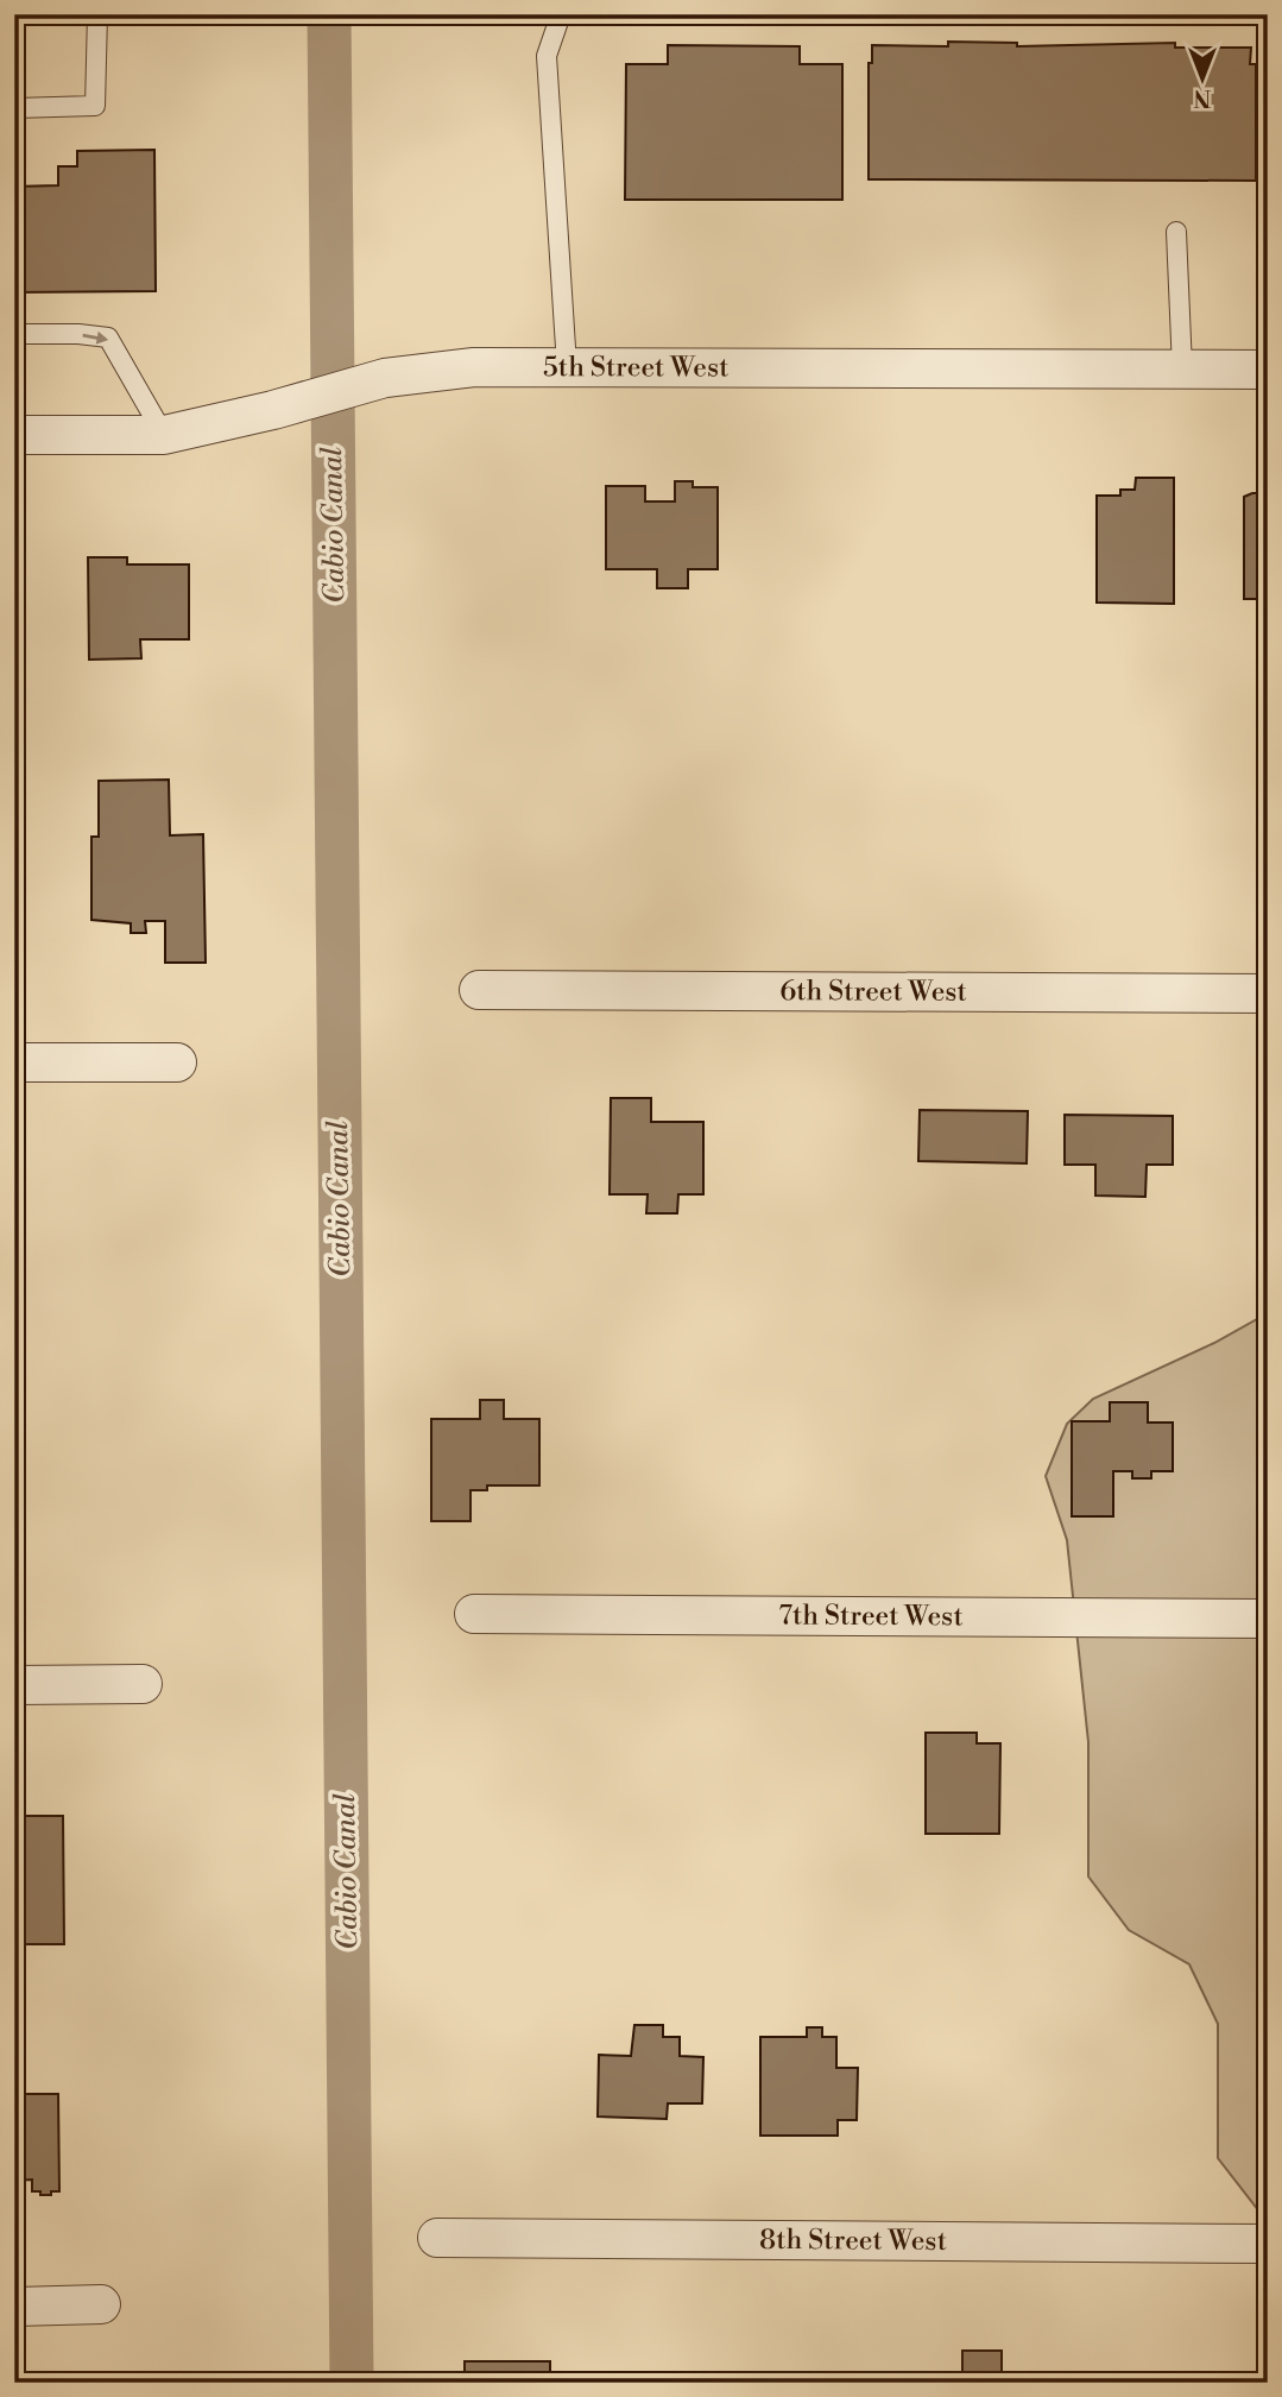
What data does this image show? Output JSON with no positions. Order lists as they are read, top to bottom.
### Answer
{
  "streets": {
    "street": [
      "5th Street West",
      "6th Street West",
      "7th Street West",
      "8th Street West"
    ]
  },
  "water": ["Cabio Canal"],
  "north": "bottom"
}
